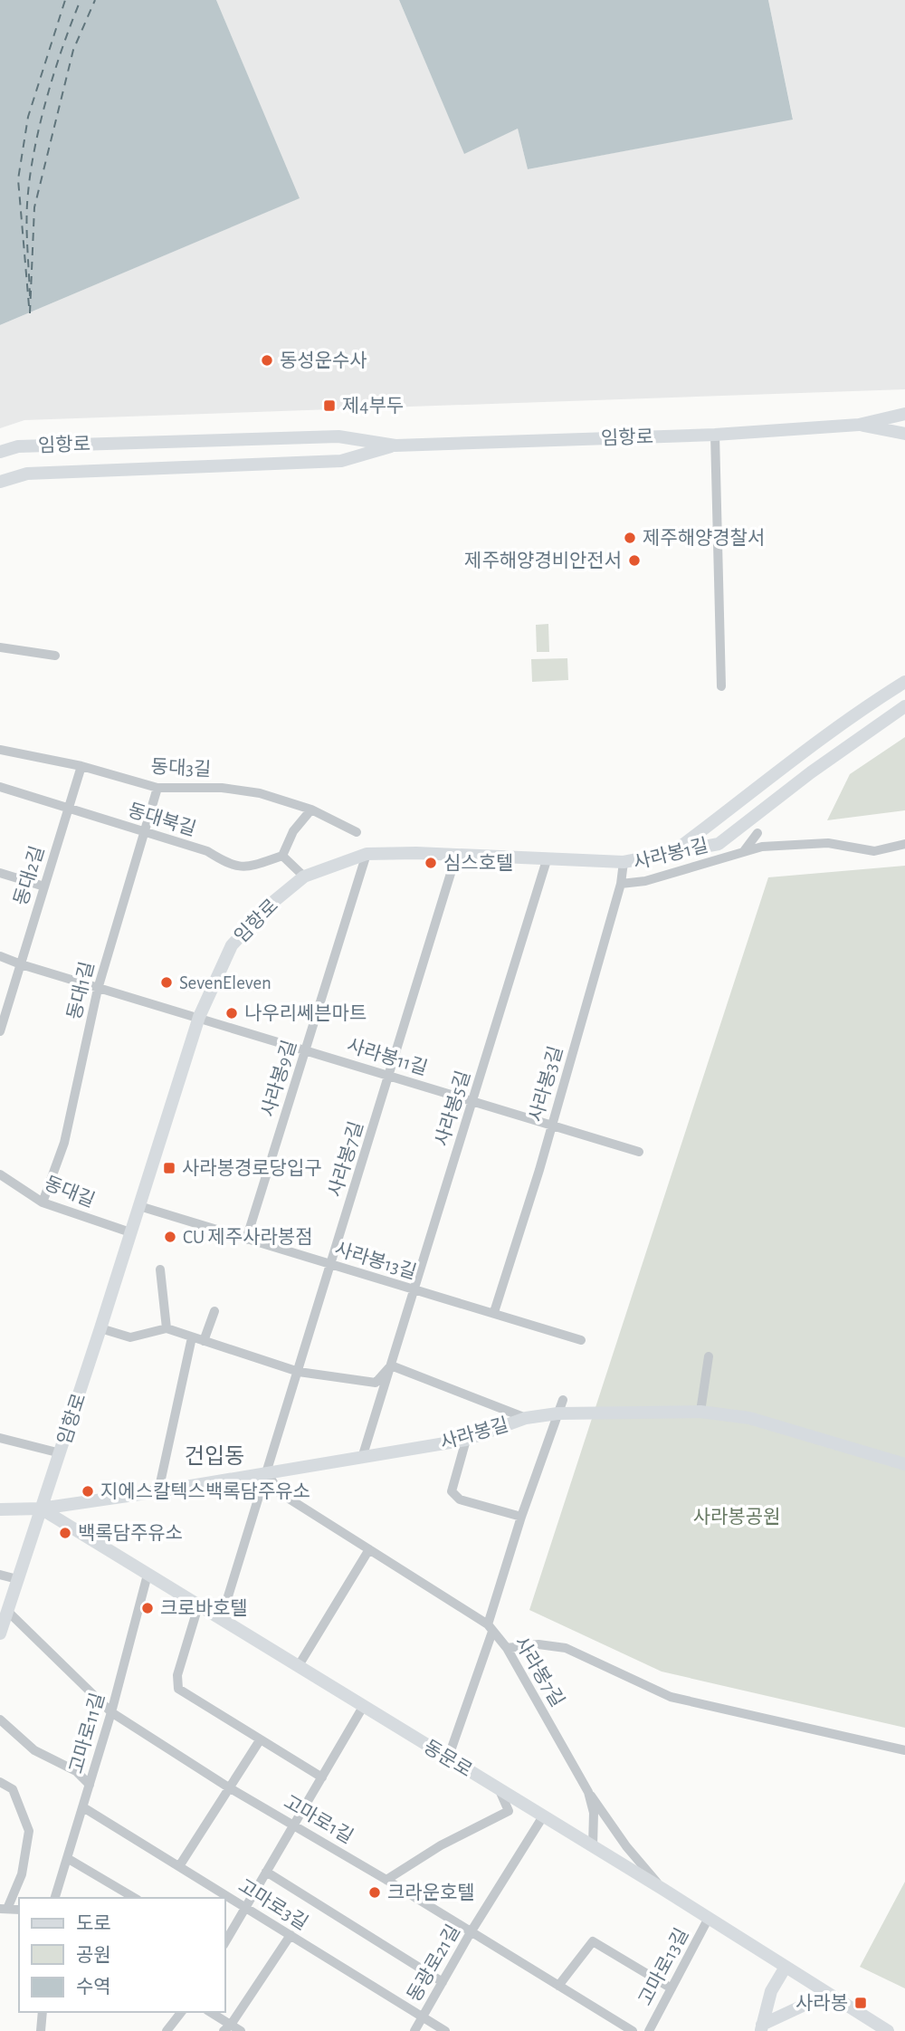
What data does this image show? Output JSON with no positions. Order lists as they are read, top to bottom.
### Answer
{
  "streets": {
    "main road": ["임항로", "사라봉길", "동문로"],
    "street": [
      "동대3길",
      "동대북길",
      "사라봉1길",
      "동대2길",
      "동대1길",
      "사라봉11길",
      "사라봉9길",
      "사라봉3길",
      "사라봉5길",
      "사라봉7길",
      "동대길",
      "사라봉13길",
      "고마로11길",
      "고마로1길",
      "고마로3길",
      "동광로21길",
      "고마로13길"
    ]
  },
  "crossings": [
    ["임항로", "사라봉11길"],
    ["임항로", "사라봉9길"],
    ["임항로", "사라봉3길"],
    ["임항로", "사라봉5길"],
    ["임항로", "사라봉7길"],
    ["임항로", "동대길"],
    ["임항로", "사라봉13길"],
    ["임항로", "사라봉길"],
    ["임항로", "동문로"],
    ["임항로", "고마로1길"],
    ["동대3길", "동대2길"],
    ["동대3길", "동대1길"],
    ["동대북길", "동대2길"],
    ["동대북길", "동대1길"],
    ["사라봉1길", "사라봉3길"],
    ["동대2길", "사라봉11길"],
    ["동대1길", "사라봉11길"],
    ["동대1길", "동대길"],
    ["사라봉11길", "사라봉9길"],
    ["사라봉11길", "사라봉3길"],
    ["사라봉11길", "사라봉5길"],
    ["사라봉11길", "사라봉7길"],
    ["사라봉9길", "사라봉13길"],
    ["사라봉3길", "사라봉13길"],
    ["사라봉5길", "사라봉13길"],
    ["사라봉5길", "사라봉길"],
    ["사라봉7길", "사라봉13길"],
    ["사라봉7길", "사라봉길"],
    ["사라봉7길", "동문로"],
    ["사라봉길", "동문로"],
    ["고마로11길", "동문로"],
    ["고마로11길", "고마로1길"],
    ["고마로11길", "고마로3길"],
    ["동문로", "동광로21길"],
    ["동문로", "고마로13길"],
    ["고마로1길", "동광로21길"],
    ["고마로3길", "동광로21길"]
  ],
  "districts": ["건입동"],
  "parks": ["사라봉공원"],
  "places": {
    "other": [
      "동성운수사",
      "제주해양경찰서",
      "제주해양경비안전서",
      "심스호텔",
      "SevenEleven",
      "나우리쎄븐마트",
      "CU 제주사라봉점",
      "지에스칼텍스백록담주유소",
      "백록담주유소",
      "크로바호텔",
      "크라운호텔"
    ],
    "transit": ["제4부두", "사라봉경로당입구", "사라봉"]
  },
  "legend": ["도로", "공원", "수역"]
}
